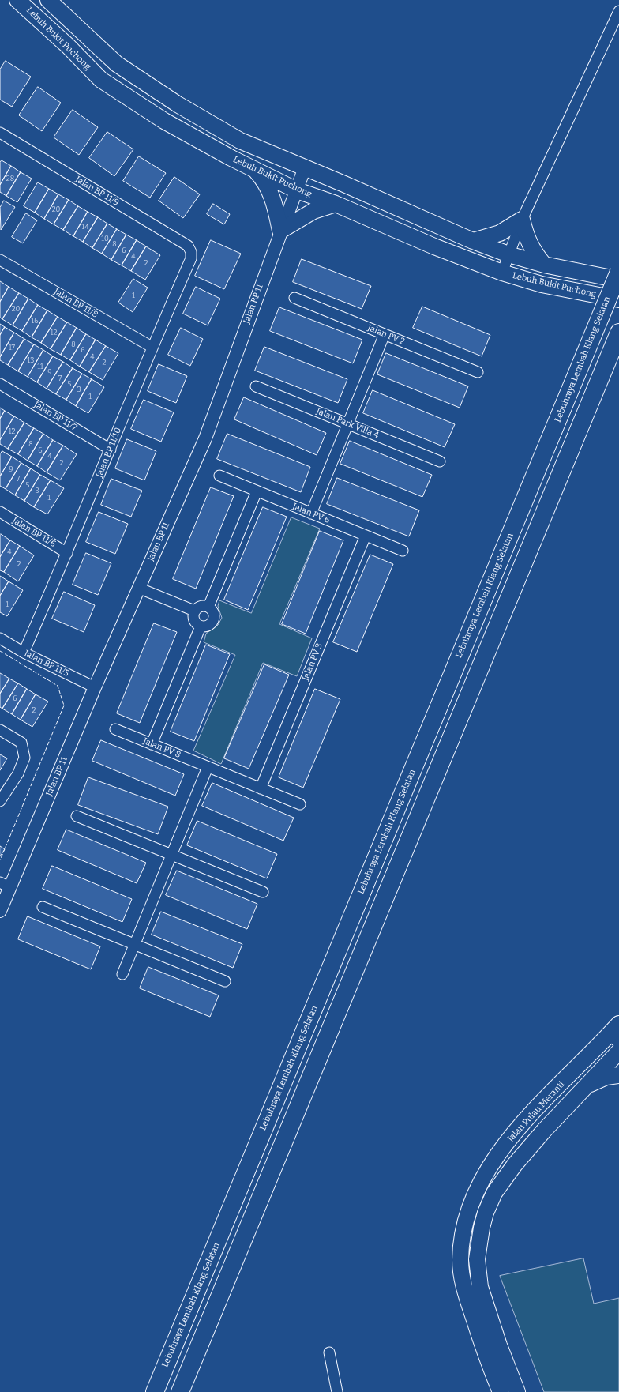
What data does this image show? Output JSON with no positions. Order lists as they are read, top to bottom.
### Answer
{
  "streets": {
    "highway": ["Lebuhraya Lembah Klang Selatan"],
    "main road": ["Lebuh Bukit Puchong", "Jalan Pulau Meranti"],
    "street": [
      "Jalan BP 11/9",
      "Jalan BP 11/8",
      "Jalan BP 11",
      "Jalan PV 2",
      "Jalan BP 11/7",
      "Jalan Park Villa 4",
      "Jalan BP 11/10",
      "Jalan PV 6",
      "Jalan BP 11/6",
      "Jalan PV 3",
      "Jalan BP 11/5",
      "Jalan PV 8"
    ]
  },
  "crossings": [
    ["Lebuh Bukit Puchong", "Jalan BP 11"],
    ["Jalan BP 11/9", "Jalan BP 11/10"],
    ["Jalan BP 11/8", "Jalan BP 11/10"],
    ["Jalan BP 11", "Jalan BP 11/5"],
    ["Jalan BP 11/7", "Jalan BP 11/10"],
    ["Jalan BP 11/10", "Jalan BP 11/6"],
    ["Jalan BP 11/10", "Jalan BP 11/5"],
    ["Jalan PV 6", "Jalan PV 3"],
    ["Jalan PV 3", "Jalan PV 8"]
  ],
  "house_numbers": [
    "28",
    "20",
    "14",
    "10",
    "8",
    "6",
    "4",
    "2",
    "1",
    "20",
    "16",
    "12",
    "8",
    "17",
    "6",
    "4",
    "13",
    "2",
    "11",
    "9",
    "7",
    "5",
    "3",
    "1",
    "12",
    "8",
    "6",
    "4",
    "2",
    "9",
    "7",
    "5",
    "3",
    "1",
    "4",
    "2",
    "1",
    "6",
    "2"
  ]
}
